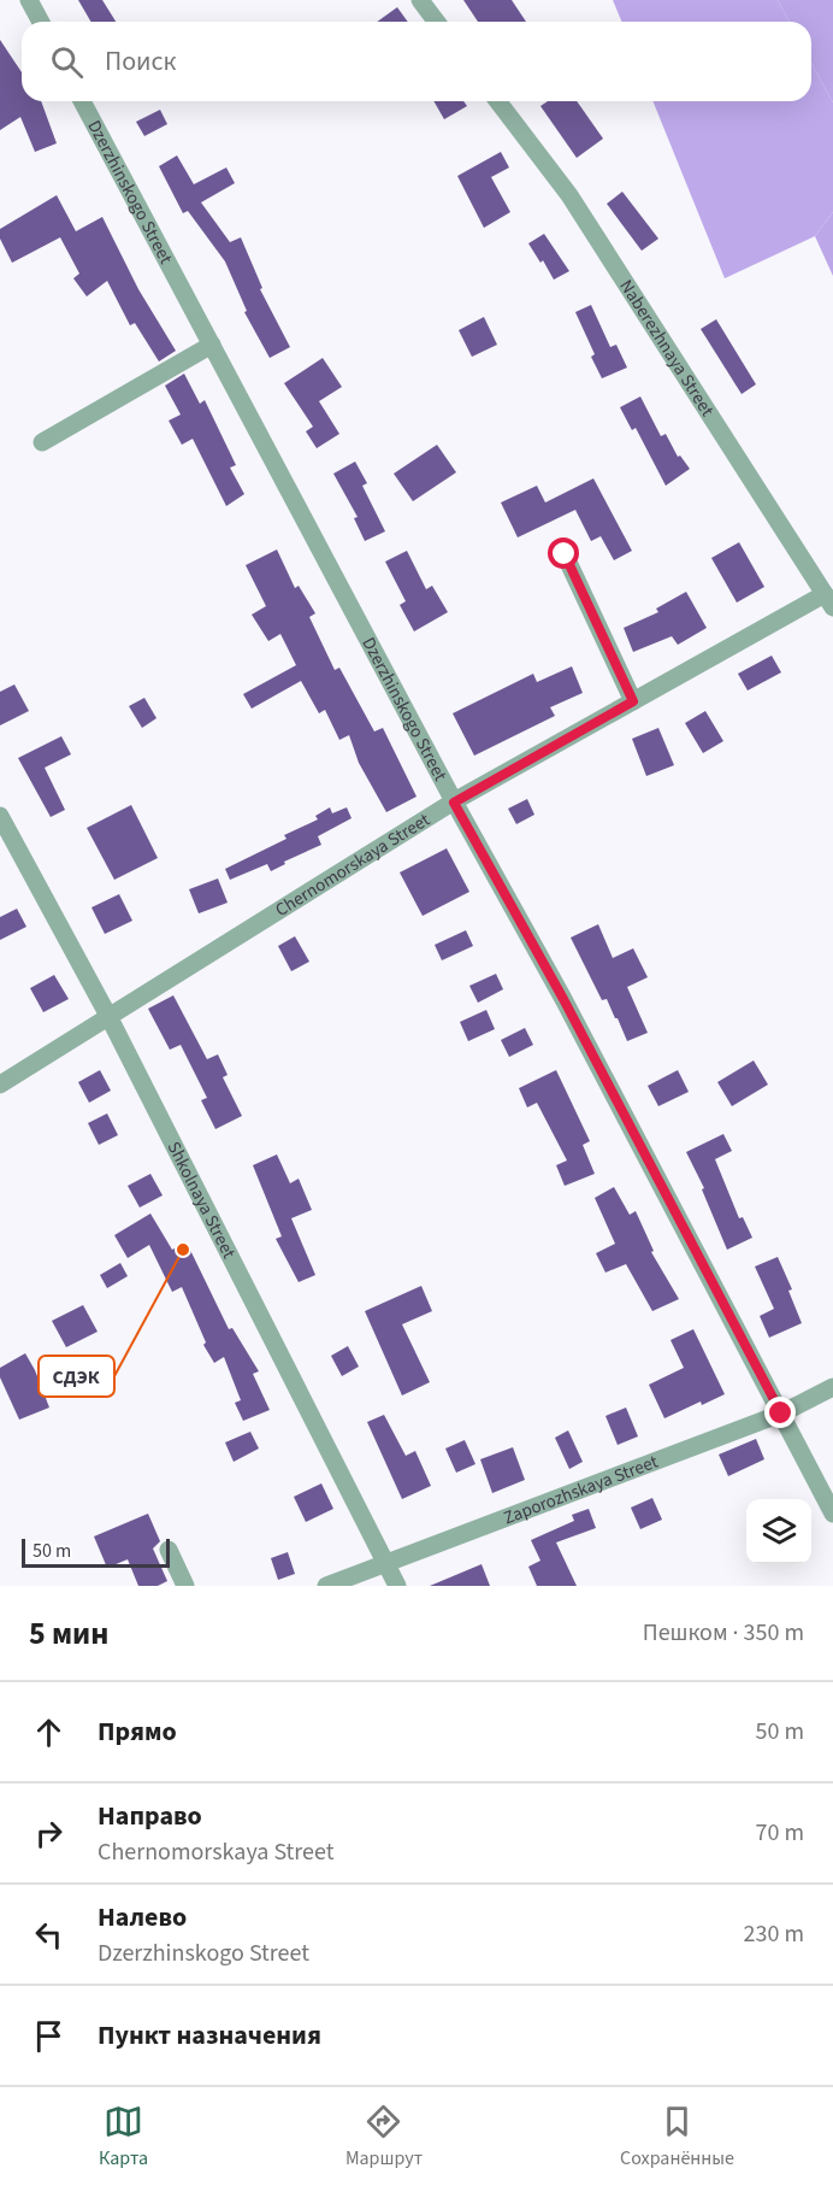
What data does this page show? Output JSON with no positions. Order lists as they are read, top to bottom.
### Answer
{
  "streets": {
    "street": [
      "Dzerzhinskogo Street",
      "Naberezhnaya Street",
      "Chernomorskaya Street",
      "Shkolnaya Street",
      "Zaporozhskaya Street"
    ]
  },
  "crossings": [
    ["Dzerzhinskogo Street", "Chernomorskaya Street"],
    ["Dzerzhinskogo Street", "Zaporozhskaya Street"],
    ["Naberezhnaya Street", "Chernomorskaya Street"],
    ["Chernomorskaya Street", "Shkolnaya Street"],
    ["Shkolnaya Street", "Zaporozhskaya Street"]
  ],
  "places": ["СДЭК"],
  "scale_bar": "50 m",
  "page": {
    "search": "Поиск",
    "scale": "50 m",
    "heading": ["5 мин", "Пешком · 350 m"],
    "list": [
      ["Прямо", "50 m"],
      ["Направо", "Chernomorskaya Street", "70 m"],
      ["Налево", "Dzerzhinskogo Street", "230 m"],
      "Пункт назначения"
    ],
    "nav": ["Карта", "Маршрут", "Сохранённые"]
  }
}
